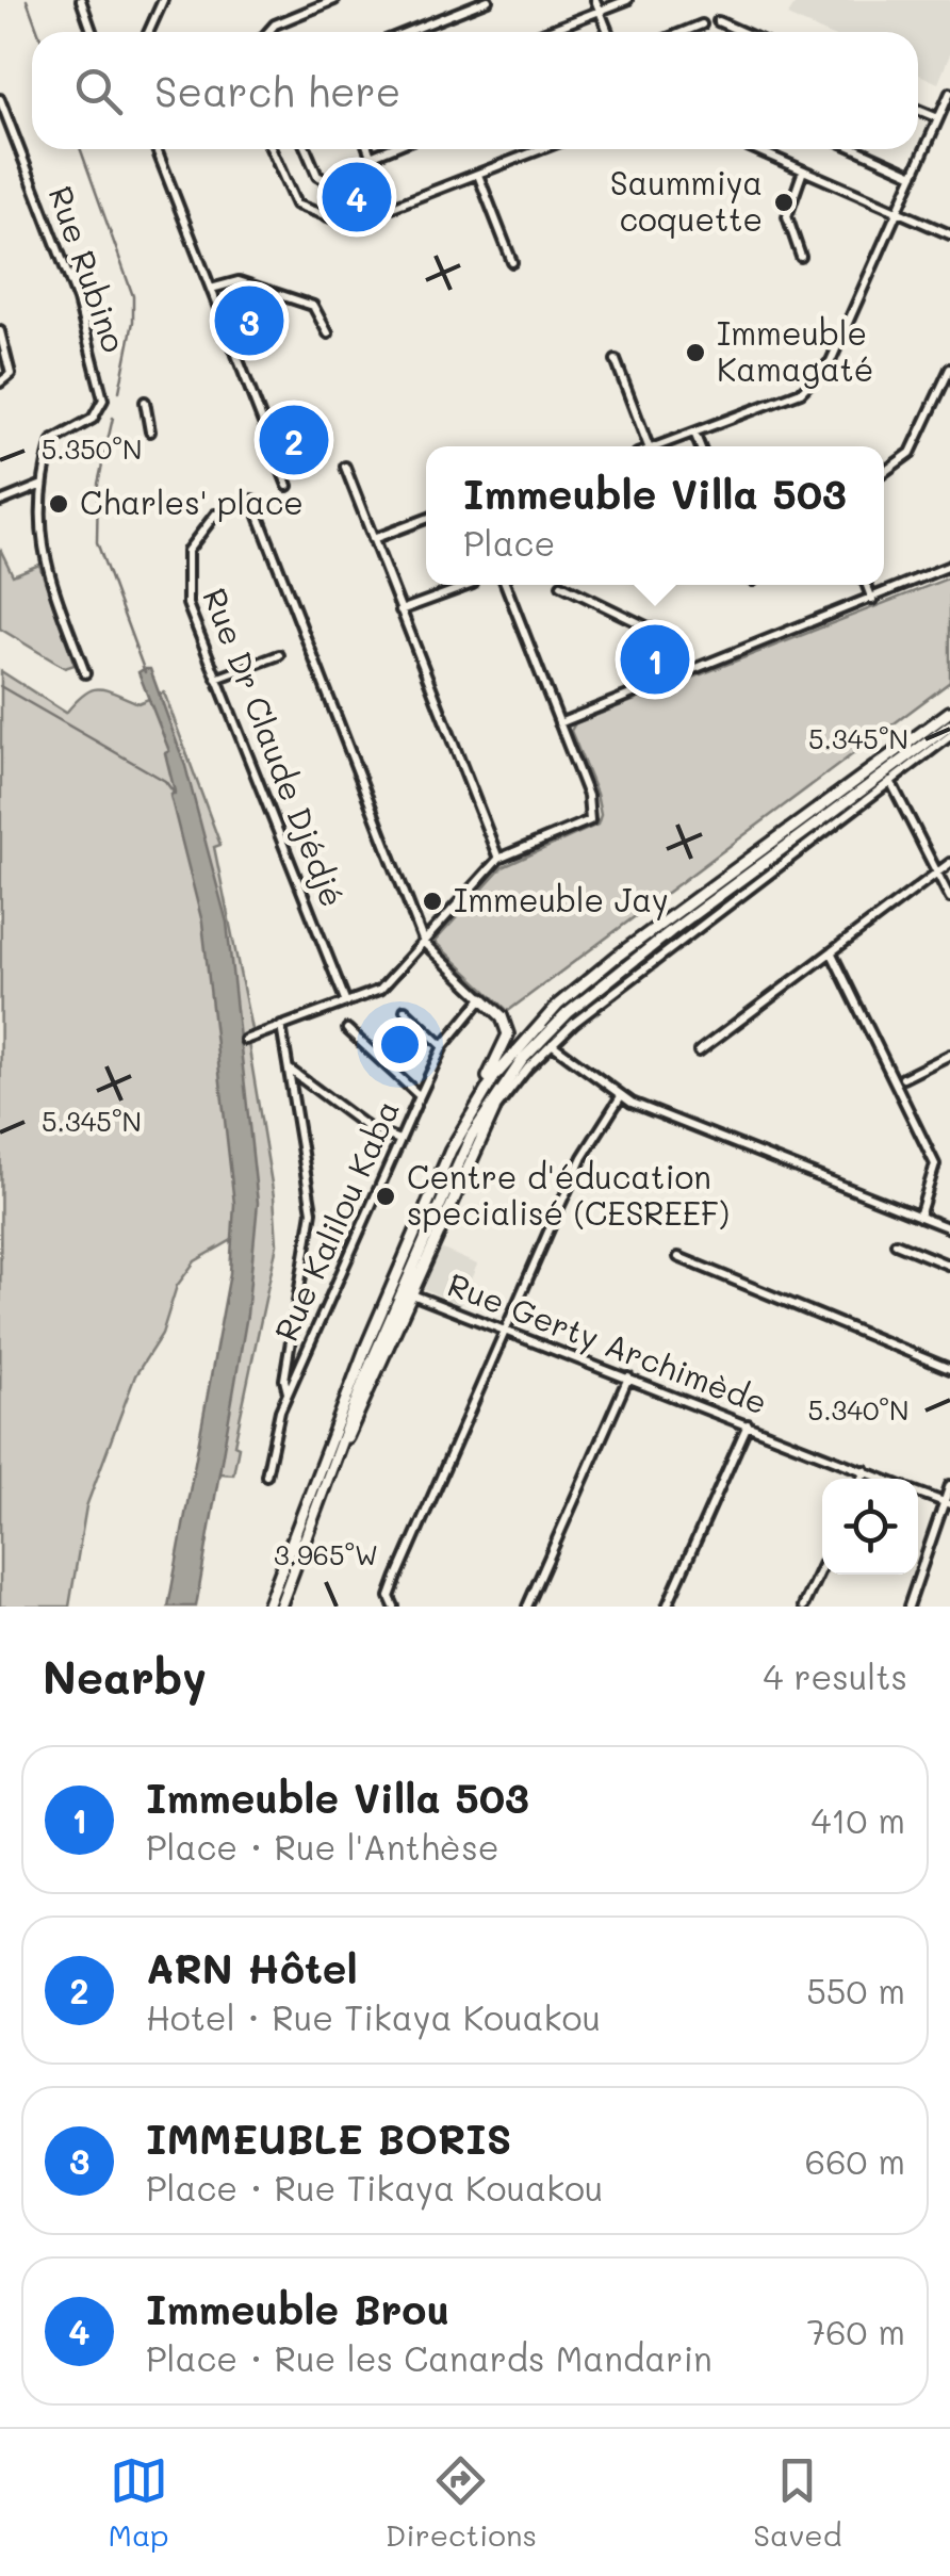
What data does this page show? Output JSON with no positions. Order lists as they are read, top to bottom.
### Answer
{
  "streets": {
    "street": [
      "Rue Rubino",
      "Rue Dr Claude Djédjé",
      "Rue Kalilou Kaba",
      "Rue Gerty Archimède"
    ]
  },
  "places": [
    "Saummiya coquette",
    "Immeuble Kamagaté",
    "Charles' place",
    "Immeuble Jay",
    "Centre d'éducation specialisé (CESREEF)"
  ],
  "page": {
    "search": "Search here",
    "pins": [
      "4",
      "3",
      "2",
      "1"
    ],
    "popup": ["Immeuble Villa 503", "Place"],
    "heading": ["Nearby", "4 results"],
    "list": [
      {
        "mark": "1",
        "name": "Immeuble Villa 503",
        "note": "Place · Rue l'Anthèse",
        "value": "410 m"
      },
      {
        "mark": "2",
        "name": "ARN Hôtel",
        "note": "Hotel · Rue Tikaya Kouakou",
        "value": "550 m"
      },
      {
        "mark": "3",
        "name": "IMMEUBLE BORIS",
        "note": "Place · Rue Tikaya Kouakou",
        "value": "660 m"
      },
      {
        "mark": "4",
        "name": "Immeuble Brou",
        "note": "Place · Rue les Canards Mandarin",
        "value": "760 m"
      }
    ],
    "nav": ["Map", "Directions", "Saved"]
  },
  "coordinates": [
    "5.350°N",
    "5.345°N",
    "5.340°N",
    "3.965°W"
  ]
}
